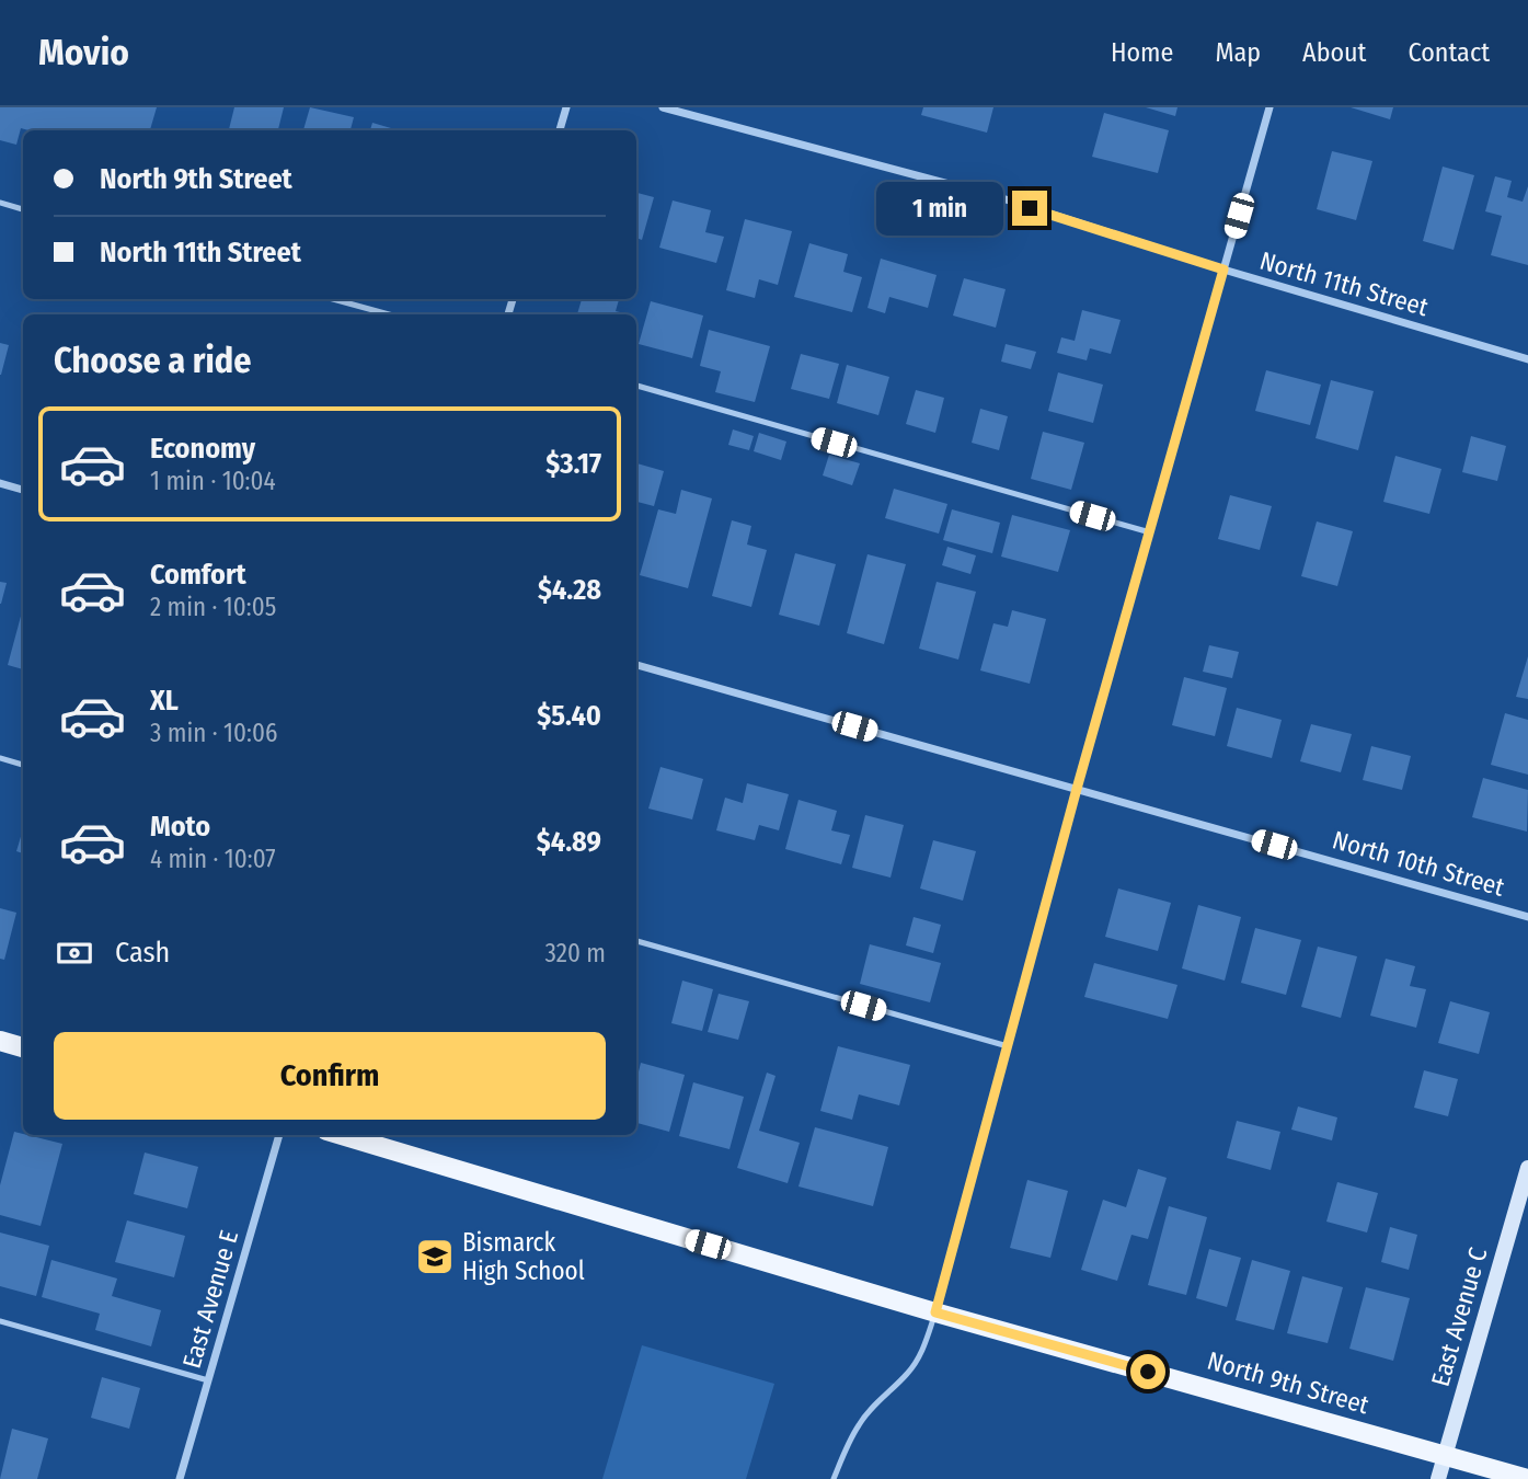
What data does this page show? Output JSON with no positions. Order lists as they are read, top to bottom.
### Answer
{
  "streets": {
    "main road": ["North 9th Street"],
    "street": [
      "North 11th Street",
      "North 10th Street",
      "East Avenue E",
      "East Avenue C"
    ]
  },
  "crossings": [
    ["East Avenue C", "North 9th Street"]
  ],
  "places": {
    "school or university": ["Bismarck High School"]
  },
  "page": {
    "header": "Movio",
    "nav": [
      "Home",
      "Map",
      "About",
      "Contact"
    ],
    "banner": ["North 9th Street", "North 11th Street"],
    "bubble": "1 min",
    "heading": "Choose a ride",
    "list": [
      {
        "name": "Economy",
        "note": "1 min · 10:04",
        "value": "$3.17"
      },
      {
        "name": "Comfort",
        "note": "2 min · 10:05",
        "value": "$4.28"
      },
      {
        "name": "XL",
        "note": "3 min · 10:06",
        "value": "$5.40"
      },
      {
        "name": "Moto",
        "note": "4 min · 10:07",
        "value": "$4.89"
      }
    ],
    "pay": ["Cash", "320 m"],
    "buttons": "Confirm"
  }
}
